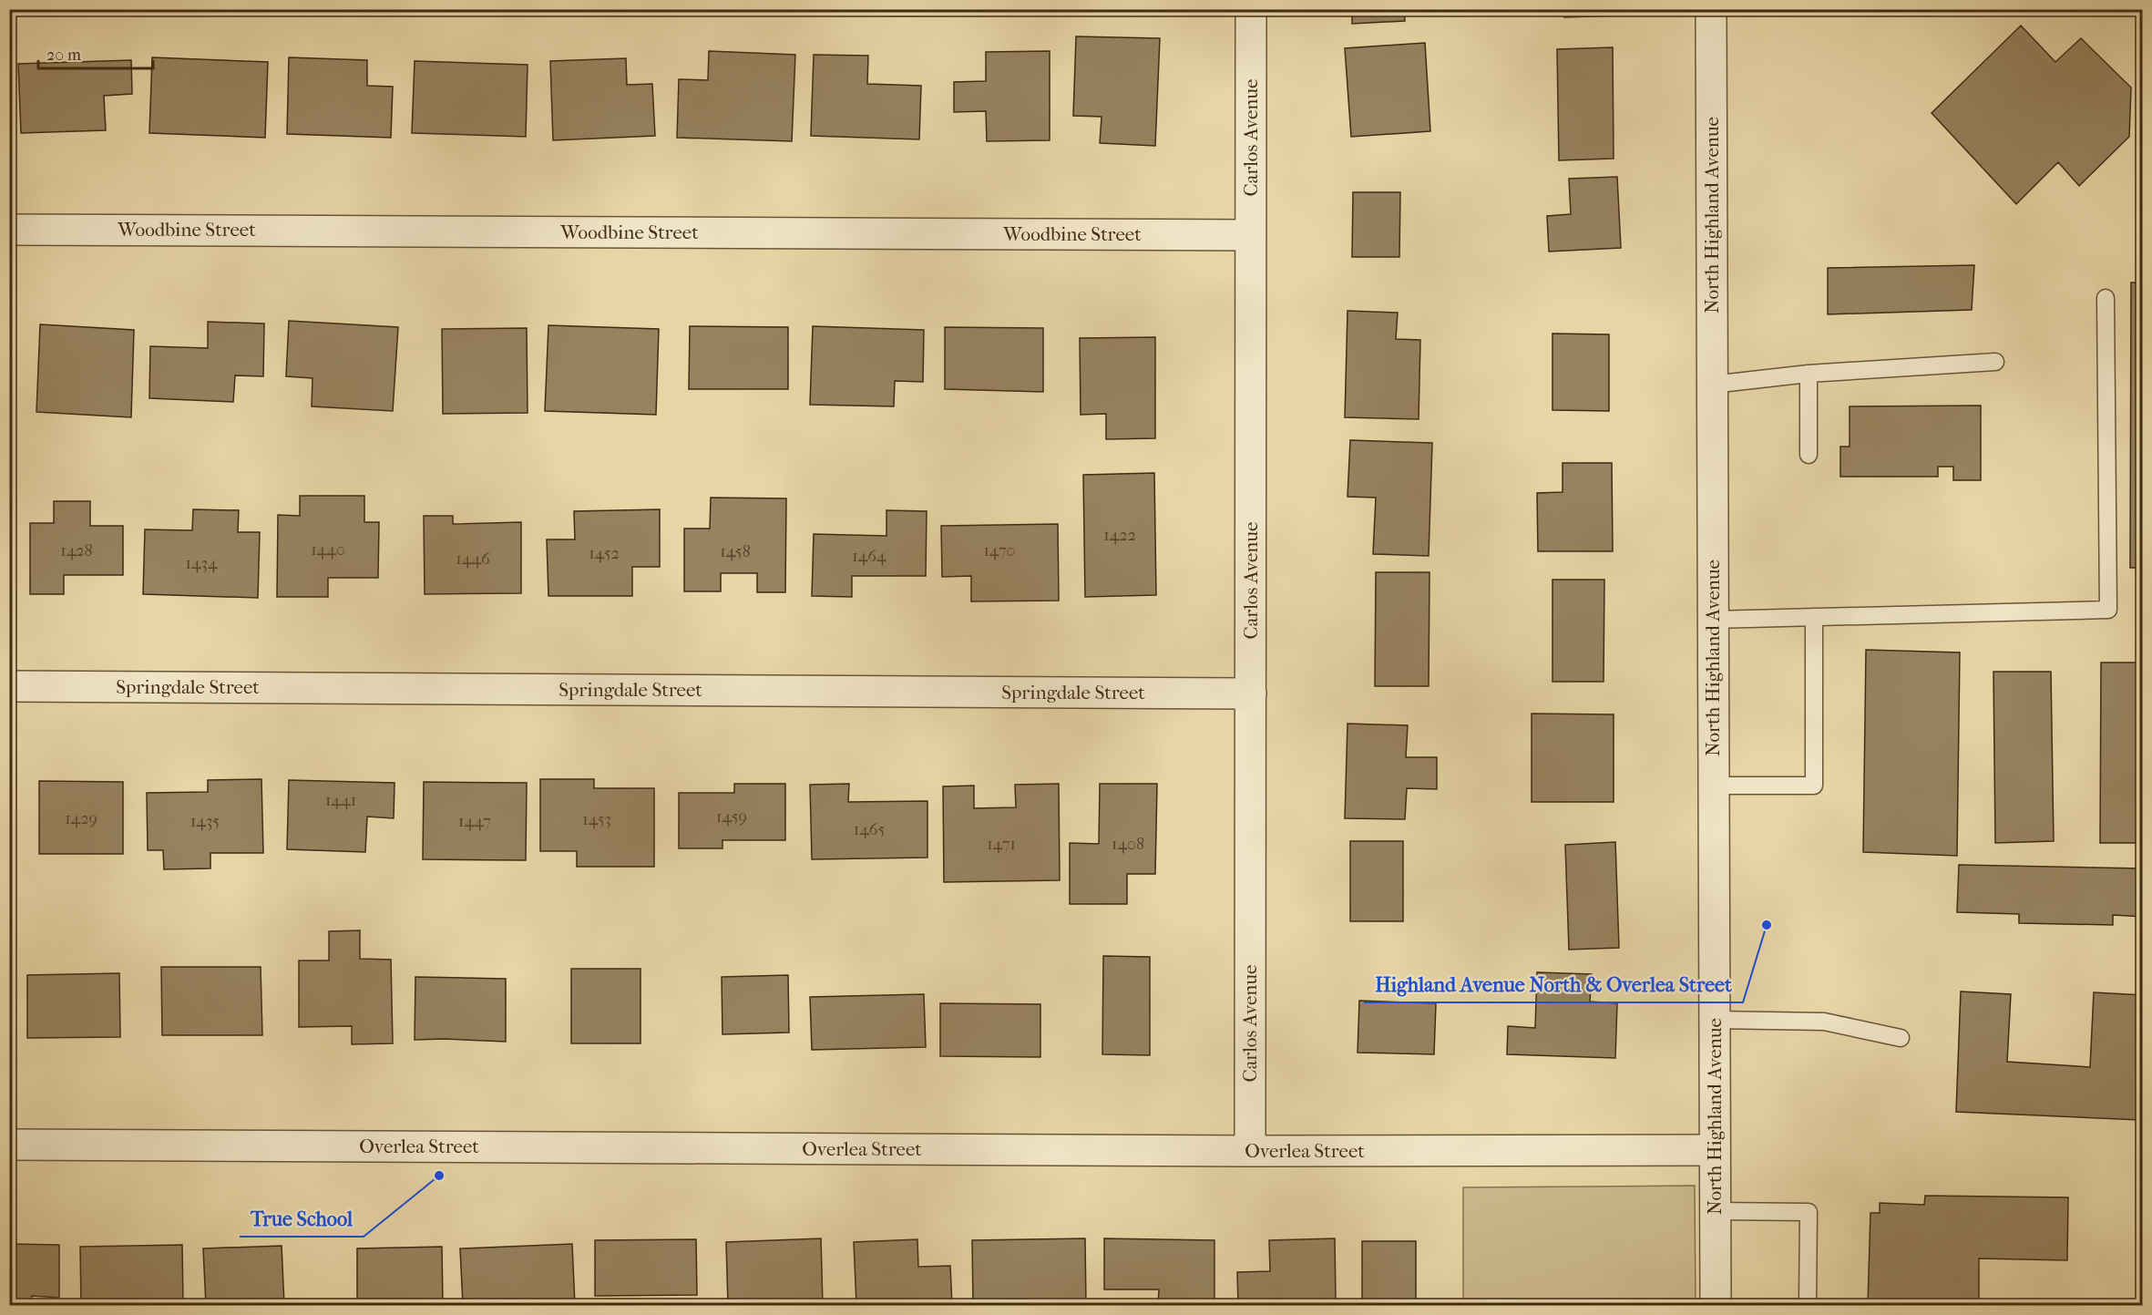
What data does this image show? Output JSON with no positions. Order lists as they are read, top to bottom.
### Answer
{
  "streets": {
    "street": [
      "Carlos Avenue",
      "North Highland Avenue",
      "Woodbine Street",
      "Springdale Street",
      "Overlea Street"
    ]
  },
  "crossings": [
    ["Carlos Avenue", "Woodbine Street"],
    ["Carlos Avenue", "Springdale Street"],
    ["Carlos Avenue", "Overlea Street"],
    ["North Highland Avenue", "Overlea Street"]
  ],
  "places": ["Highland Avenue North & Overlea Street", "True School"],
  "house_numbers": [
    "1422",
    "1440",
    "1428",
    "1470",
    "1458",
    "1452",
    "1464",
    "1446",
    "1434",
    "1441",
    "1459",
    "1429",
    "1453",
    "1435",
    "1447",
    "1465",
    "1471",
    "1408"
  ],
  "scale_bar": "20 m"
}
